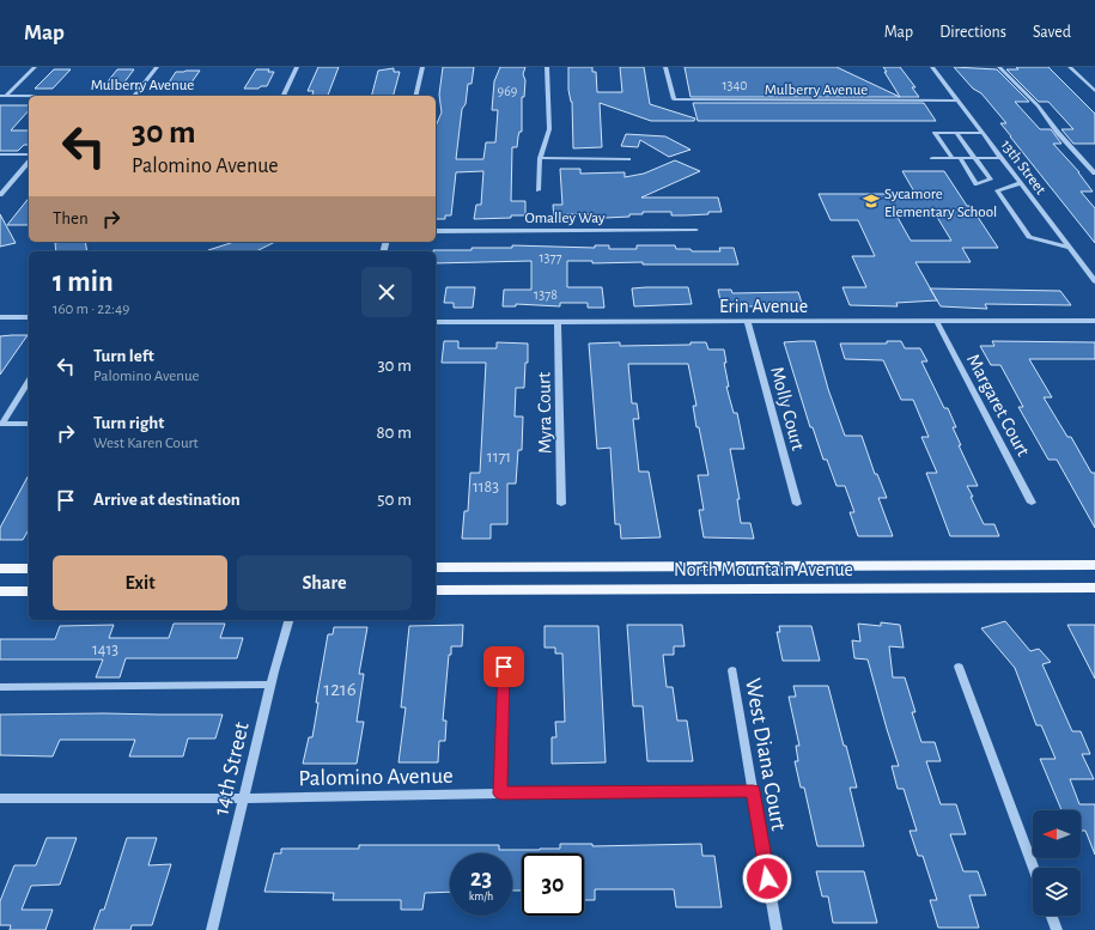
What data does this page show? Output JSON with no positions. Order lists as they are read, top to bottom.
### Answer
{
  "streets": {
    "main road": ["North Mountain Avenue"],
    "street": [
      "Mulberry Avenue",
      "13th Street",
      "Omalley Way",
      "Erin Avenue",
      "Margaret Court",
      "Molly Court",
      "Myra Court",
      "West Diana Court",
      "14th Street",
      "Palomino Avenue"
    ]
  },
  "crossings": [
    ["Mulberry Avenue", "13th Street"],
    ["Erin Avenue", "Margaret Court"],
    ["Erin Avenue", "Molly Court"],
    ["Erin Avenue", "Myra Court"],
    ["West Diana Court", "Palomino Avenue"],
    ["14th Street", "Palomino Avenue"]
  ],
  "places": {
    "school or university": ["Sycamore Elementary School"]
  },
  "house_numbers": [
    "1340",
    "969",
    "1377",
    "1378",
    "1171",
    "1183",
    "1413",
    "1216"
  ],
  "north": "left",
  "page": {
    "header": "Map",
    "nav": ["Map", "Directions", "Saved"],
    "turn": ["30 m", "Palomino Avenue"],
    "then": "Then",
    "heading": ["1 min", "160 m · 22:49"],
    "list": [
      {
        "name": "Turn left",
        "note": "Palomino Avenue",
        "value": "30 m"
      },
      {
        "name": "Turn right",
        "note": "West Karen Court",
        "value": "80 m"
      },
      {
        "name": "Arrive at destination",
        "value": "50 m"
      }
    ],
    "buttons": ["Exit", "Share"],
    "speed": "23 km/h",
    "limit": "30"
  }
}
